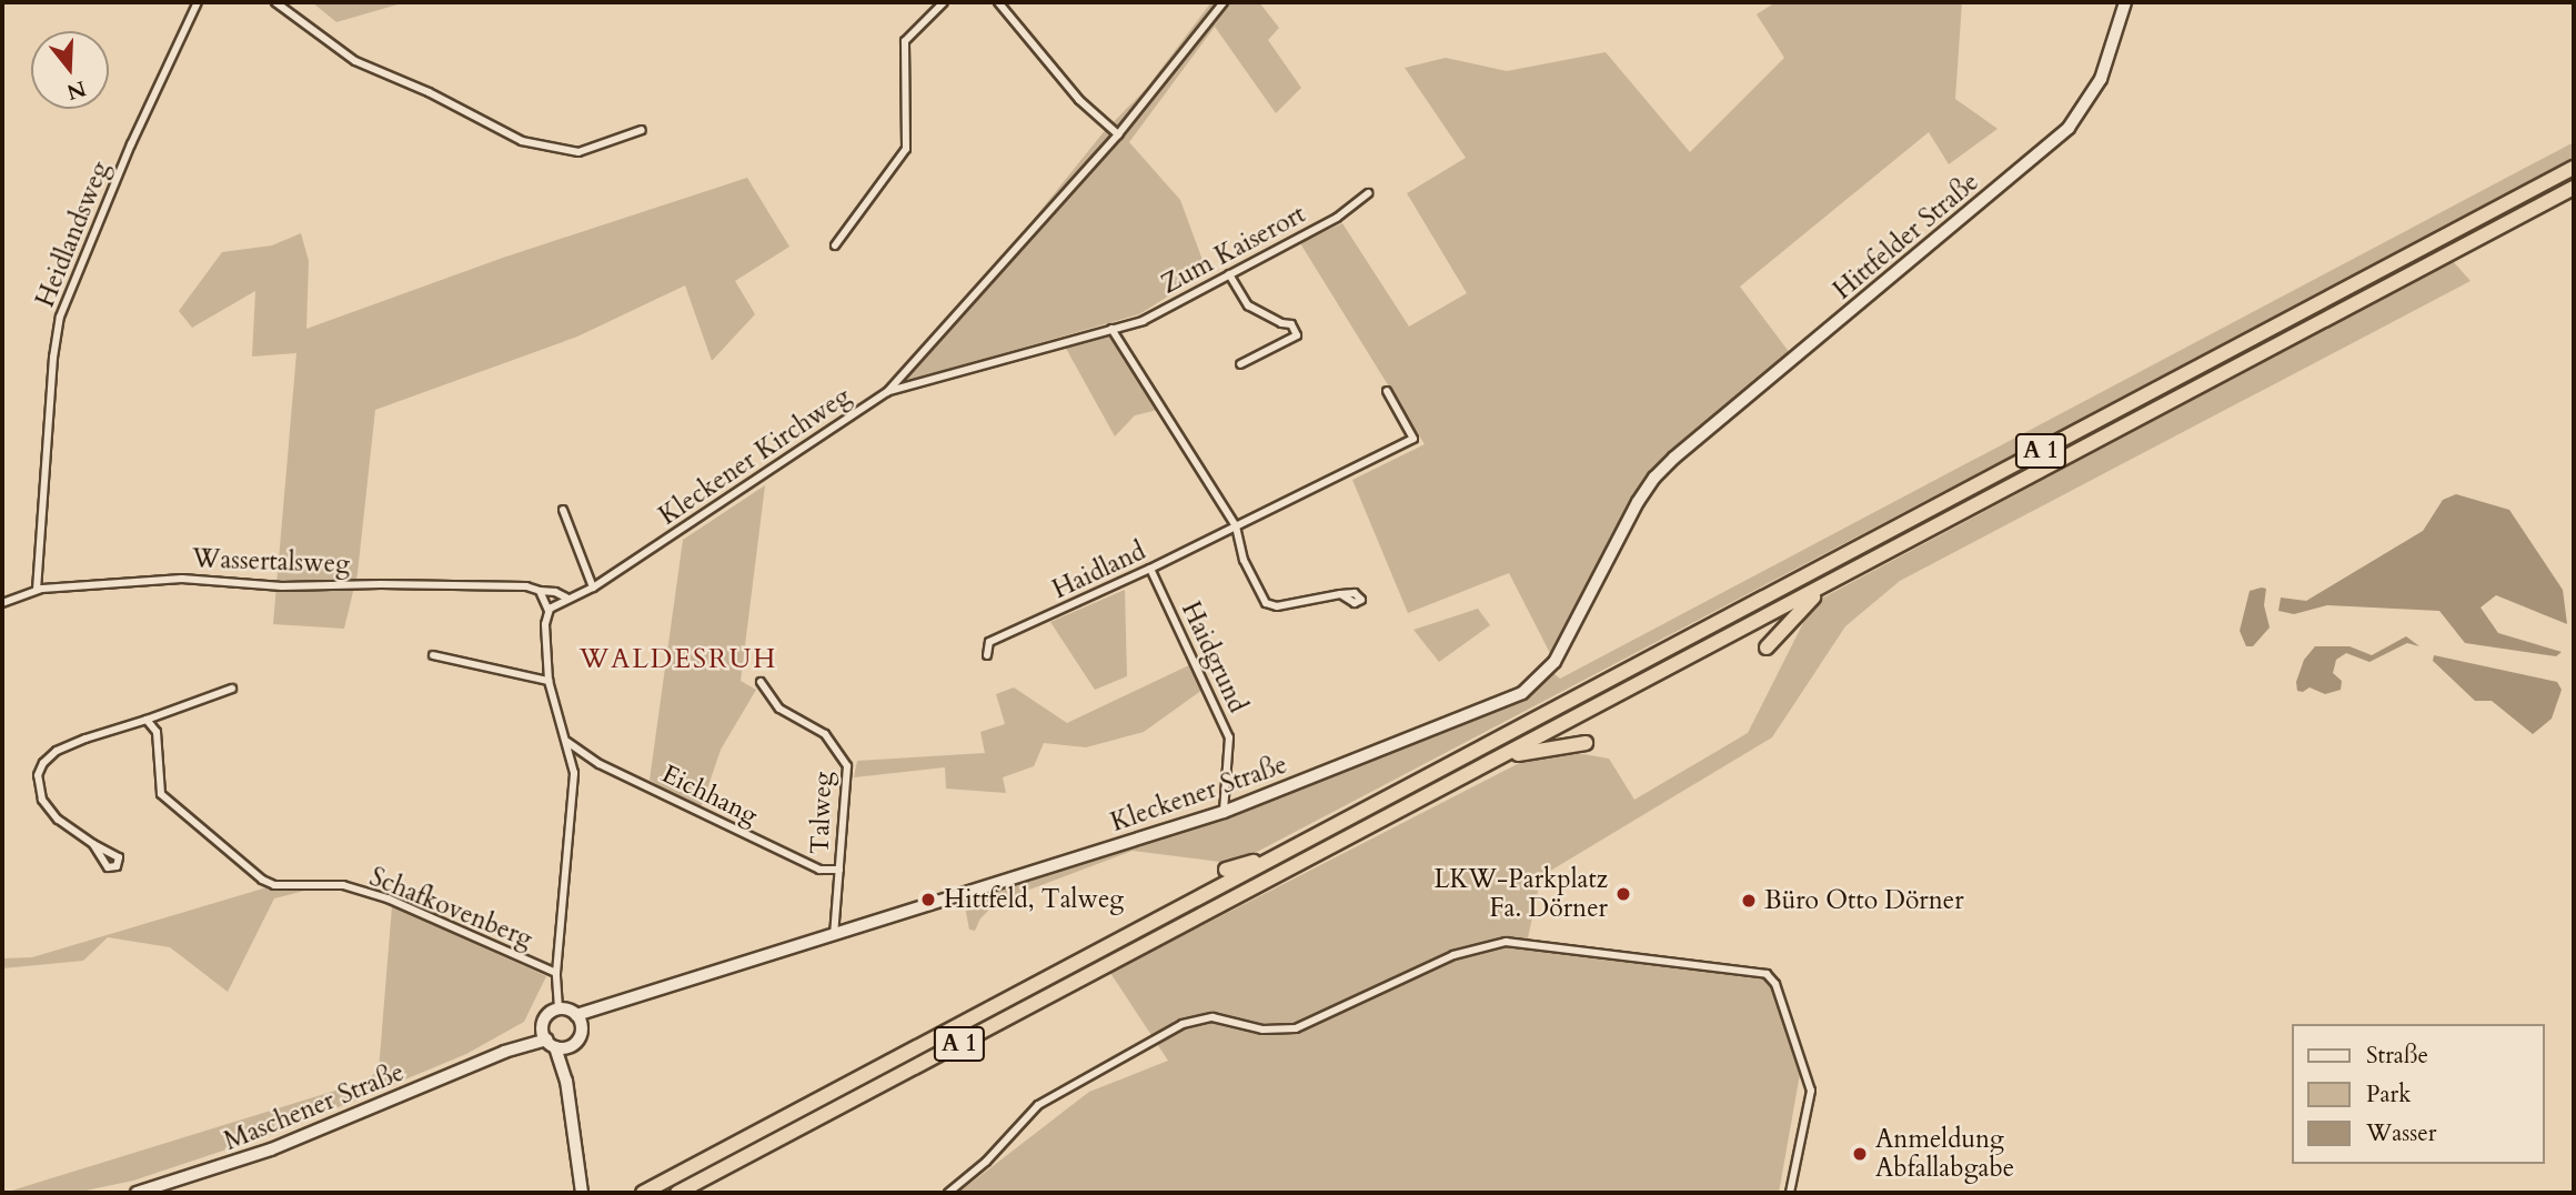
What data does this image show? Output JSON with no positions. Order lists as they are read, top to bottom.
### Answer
{
  "streets": {
    "highway": ["A 1"],
    "street": [
      "Heidlandsweg",
      "Hittfelder Straße",
      "Zum Kaiserort",
      "Kleckener Kirchweg",
      "Wassertalsweg",
      "Haidland",
      "Haidgrund",
      "Kleckener Straße",
      "Eichhang",
      "Talweg",
      "Schafkovenberg",
      "Maschener Straße"
    ]
  },
  "crossings": [
    ["Heidlandsweg", "Wassertalsweg"],
    ["Hittfelder Straße", "Kleckener Straße"],
    ["Zum Kaiserort", "Kleckener Kirchweg"],
    ["Kleckener Kirchweg", "Wassertalsweg"],
    ["Haidland", "Haidgrund"],
    ["Haidgrund", "Kleckener Straße"],
    ["Kleckener Straße", "Talweg"],
    ["Kleckener Straße", "Maschener Straße"],
    ["Eichhang", "Talweg"]
  ],
  "districts": ["WALDESRUH"],
  "places": [
    "LKW-Parkplatz Fa. Dörner",
    "Hittfeld, Talweg",
    "Büro Otto Dörner",
    "Anmeldung Abfallabgabe"
  ],
  "legend": ["Straße", "Park", "Wasser"],
  "north": "bottom"
}
